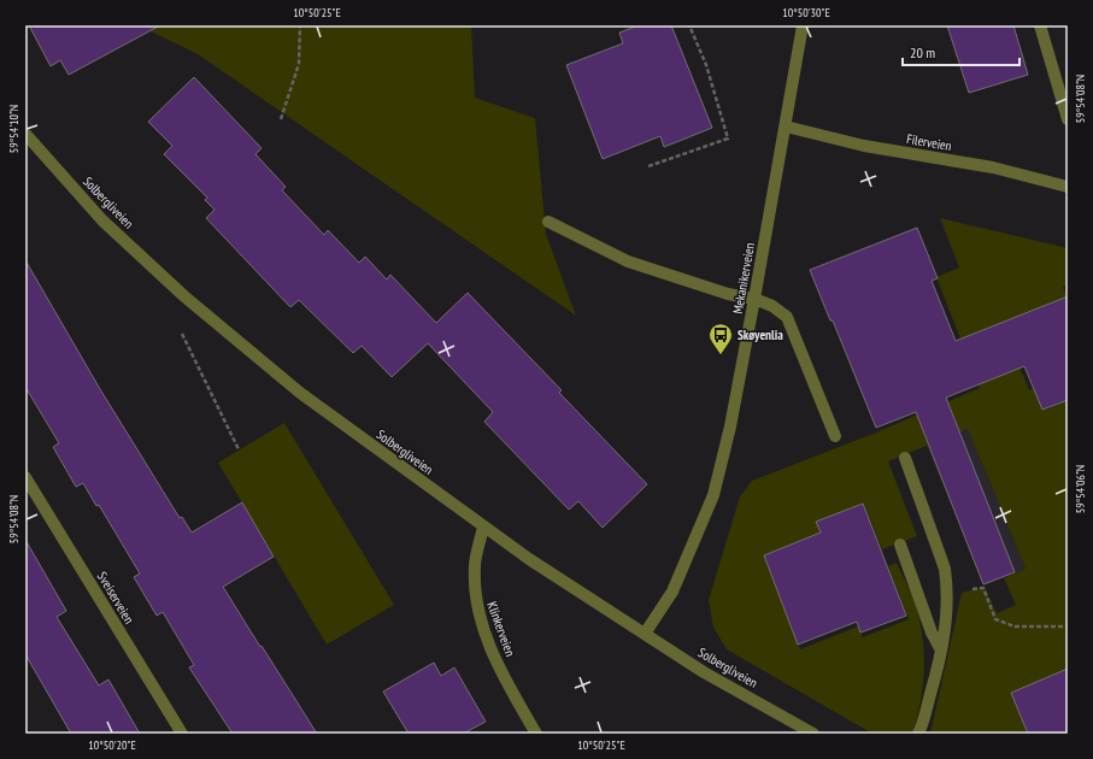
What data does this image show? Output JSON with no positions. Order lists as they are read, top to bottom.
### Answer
{
  "streets": {
    "street": [
      "Filerveien",
      "Solbergliveien",
      "Mekanikerveien",
      "Sveiserveien",
      "Klinkerveien"
    ]
  },
  "crossings": [
    ["Filerveien", "Mekanikerveien"],
    ["Solbergliveien", "Mekanikerveien"],
    ["Solbergliveien", "Klinkerveien"]
  ],
  "places": {
    "bus stop": ["Skøyenlia"]
  },
  "scale_bar": "20 m",
  "coordinates": [
    "10°50'25\"E",
    "10°50'30\"E",
    "59°54'08\"N",
    "59°54'10\"N",
    "59°54'06\"N",
    "10°50'20\"E"
  ]
}
